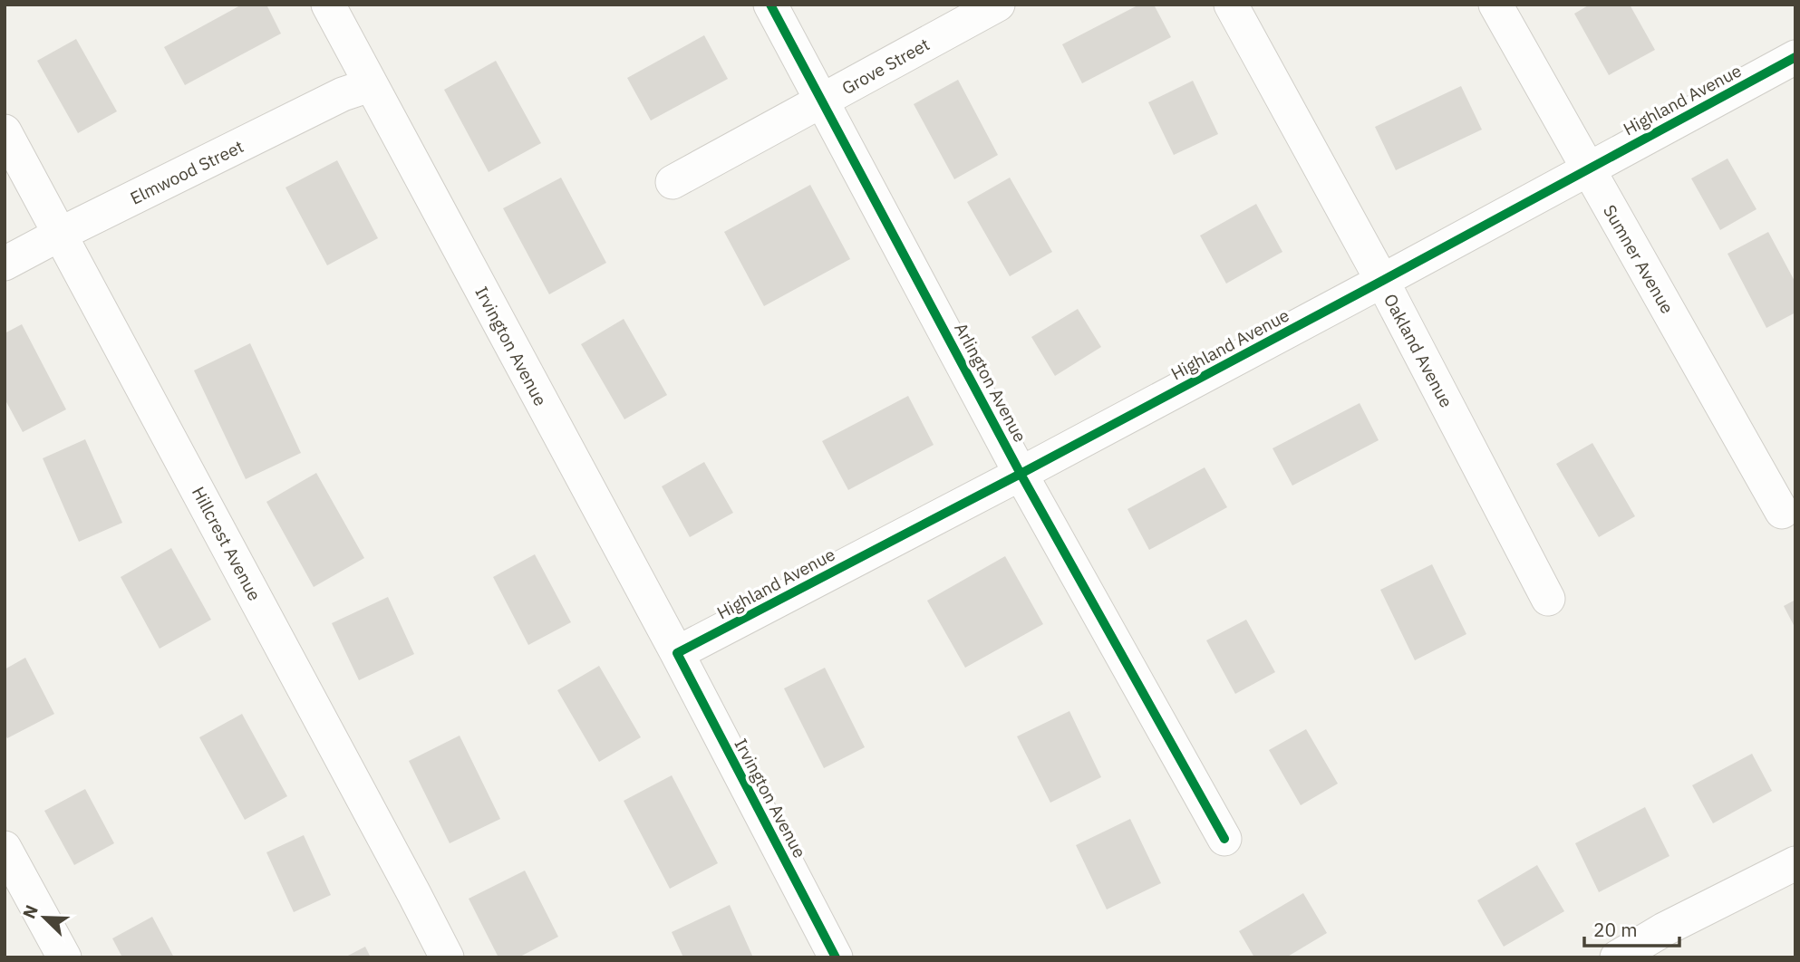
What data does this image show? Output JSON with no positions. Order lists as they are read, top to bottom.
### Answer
{
  "streets": {
    "street": [
      "Grove Street",
      "Highland Avenue",
      "Elmwood Street",
      "Sumner Avenue",
      "Irvington Avenue",
      "Oakland Avenue",
      "Arlington Avenue",
      "Hillcrest Avenue"
    ]
  },
  "crossings": [
    ["Grove Street", "Arlington Avenue"],
    ["Highland Avenue", "Sumner Avenue"],
    ["Highland Avenue", "Irvington Avenue"],
    ["Highland Avenue", "Oakland Avenue"],
    ["Highland Avenue", "Arlington Avenue"],
    ["Elmwood Street", "Irvington Avenue"],
    ["Elmwood Street", "Hillcrest Avenue"]
  ],
  "scale_bar": "20 m",
  "north": "top left"
}
